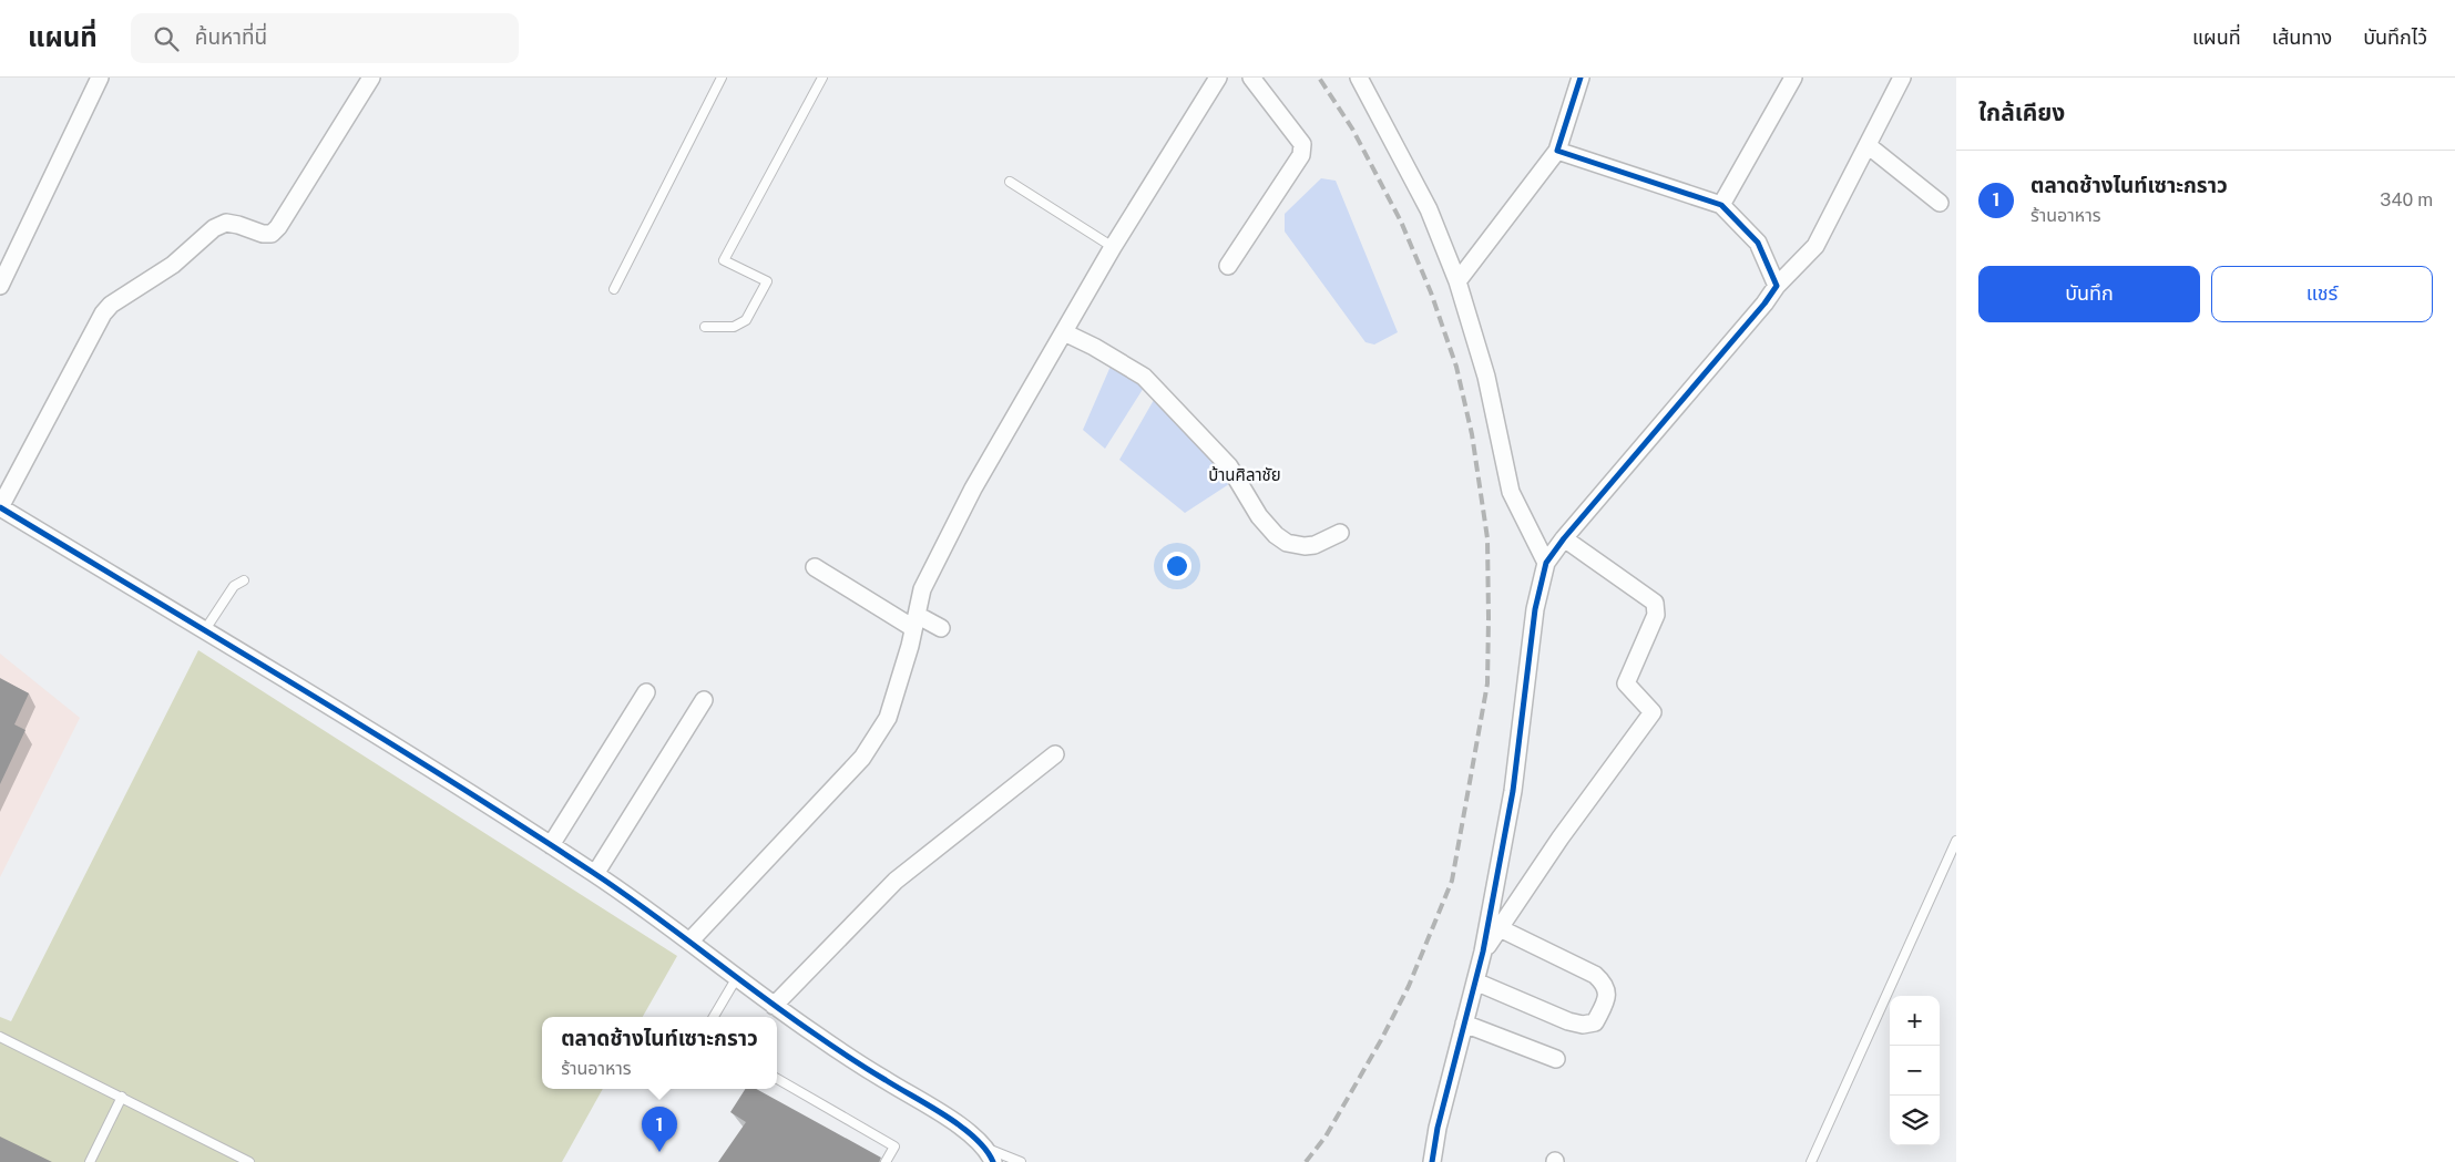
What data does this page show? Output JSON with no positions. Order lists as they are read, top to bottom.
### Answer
{
  "districts": ["บ้านศิลาชัย"],
  "page": {
    "header": "แผนที่",
    "search": "ค้นหาที่นี่",
    "nav": ["แผนที่", "เส้นทาง", "บันทึกไว้"],
    "heading": "ใกล้เคียง",
    "list": [
      {
        "mark": "1",
        "name": "ตลาดช้างไนท์เซาะกราว",
        "note": "ร้านอาหาร",
        "value": "340 m"
      }
    ],
    "buttons": ["บันทึก", "แชร์"],
    "map_buttons": ["+", "−"],
    "popup": ["ตลาดช้างไนท์เซาะกราว", "ร้านอาหาร"],
    "pins": "1"
  }
}
